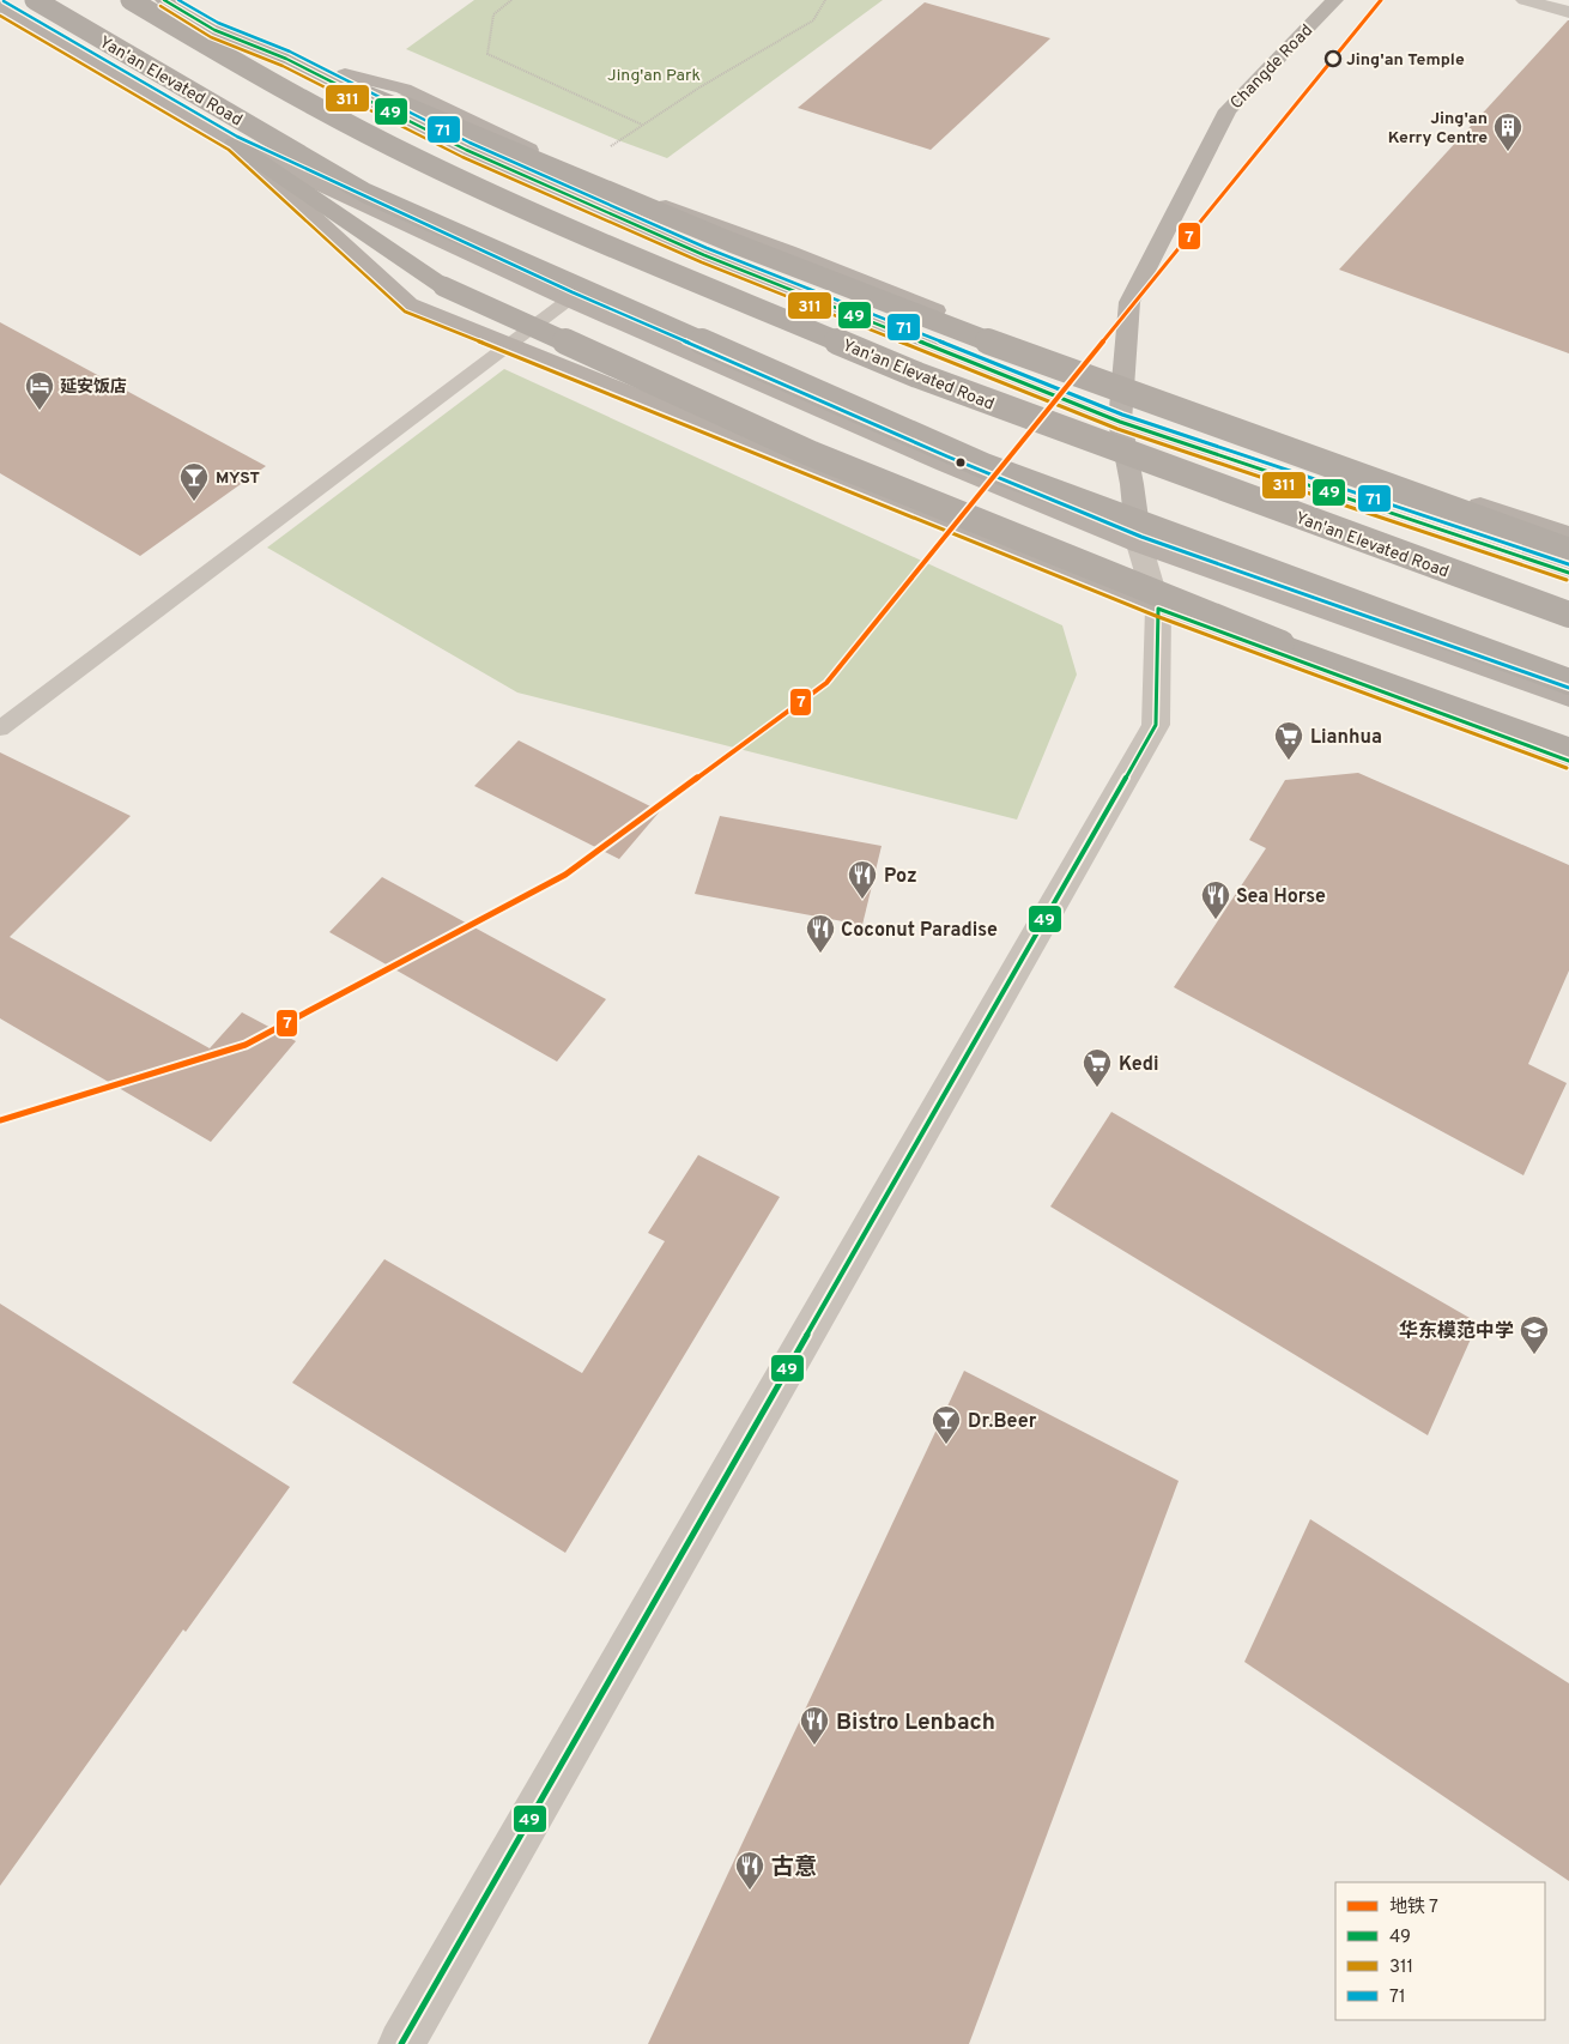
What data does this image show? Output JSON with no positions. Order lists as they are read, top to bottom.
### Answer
{
  "streets": {
    "highway": ["Yan'an Elevated Road"],
    "main road": ["Changde Road"]
  },
  "parks": ["Jing'an Park"],
  "places": {
    "other": ["Jing'an Temple"],
    "building": ["Jing'an Kerry Centre"],
    "hotel": ["延安饭店"],
    "bar": ["MYST", "Dr.Beer"],
    "supermarket": ["Lianhua", "Kedi"],
    "restaurant": [
      "Poz",
      "Sea Horse",
      "Coconut Paradise",
      "Bistro Lenbach",
      "古意"
    ],
    "school or university": ["华东模范中学"]
  },
  "lines": [
    "metro line 7",
    "transit line 49",
    "transit line 71",
    "transit line 311"
  ],
  "legend": [
    "地铁 7",
    "49",
    "311",
    "71"
  ]
}
